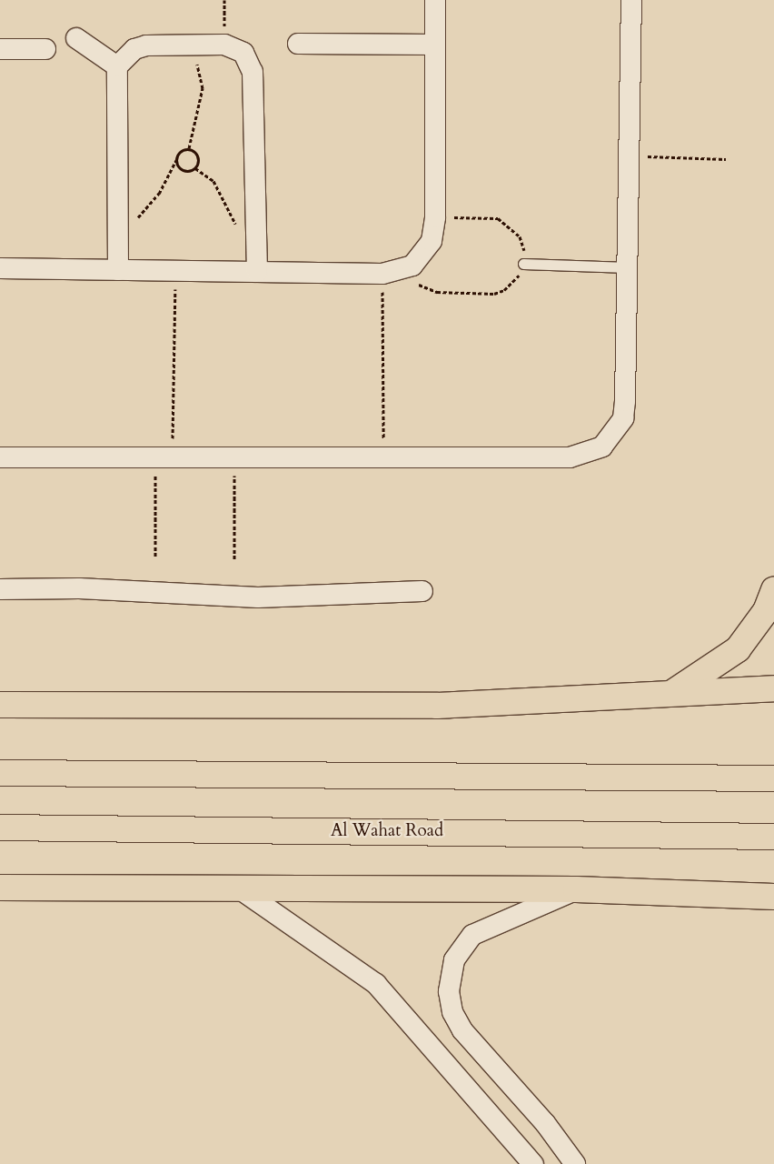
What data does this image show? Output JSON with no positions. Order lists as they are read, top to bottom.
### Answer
{
  "streets": {
    "main road": ["Al Wahat Road"]
  }
}
